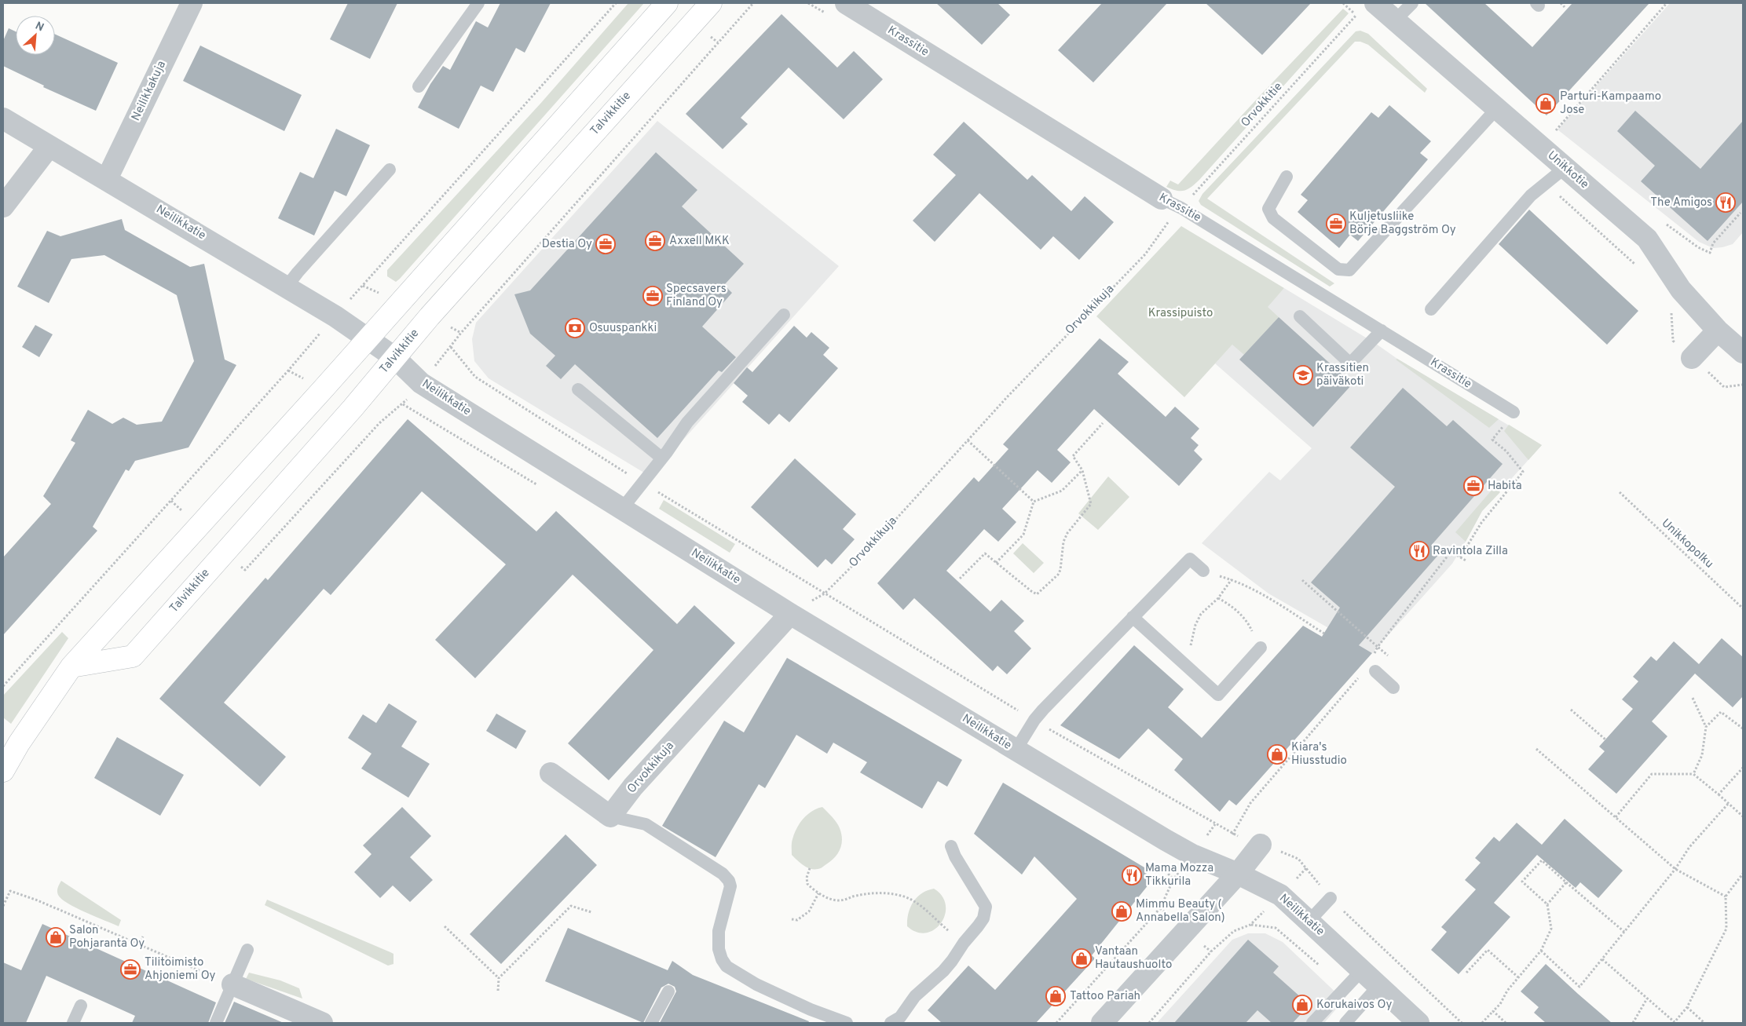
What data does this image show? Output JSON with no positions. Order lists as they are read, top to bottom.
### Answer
{
  "streets": {
    "main road": ["Talvikkitie"],
    "street": [
      "Krassitie",
      "Neilikkakuja",
      "Unikkotie",
      "Neilikkatie",
      "Orvokkikuja"
    ],
    "path": ["Orvokkitie", "Unikkopolku"]
  },
  "crossings": [
    ["Krassitie", "Orvokkitie"],
    ["Krassitie", "Orvokkikuja"],
    ["Neilikkakuja", "Neilikkatie"],
    ["Orvokkitie", "Orvokkikuja"],
    ["Talvikkitie", "Neilikkatie"],
    ["Neilikkatie", "Orvokkikuja"]
  ],
  "parks": ["Krassipuisto"],
  "places": {
    "shop": [
      "Parturi-Kampaamo Jose",
      "Kiara's Hiusstudio",
      "Mimmu Beauty ( Annabella Salon)",
      "Salon Pohjaranta Oy",
      "Vantaan Hautaushuolto",
      "Tattoo Pariah",
      "Korukaivos Oy"
    ],
    "restaurant": ["The Amigos", "Ravintola Zilla", "Mama Mozza Tikkurila"],
    "office": [
      "Kuljetusliike Börje Baggström Oy",
      "Axxell MKK",
      "Destia Oy",
      "Specsavers Finland Oy",
      "Habita",
      "Tilitoimisto Ahjoniemi Oy"
    ],
    "bank": ["Osuuspankki"],
    "school or university": ["Krassitien päiväkoti"]
  },
  "north": "top right"
}
